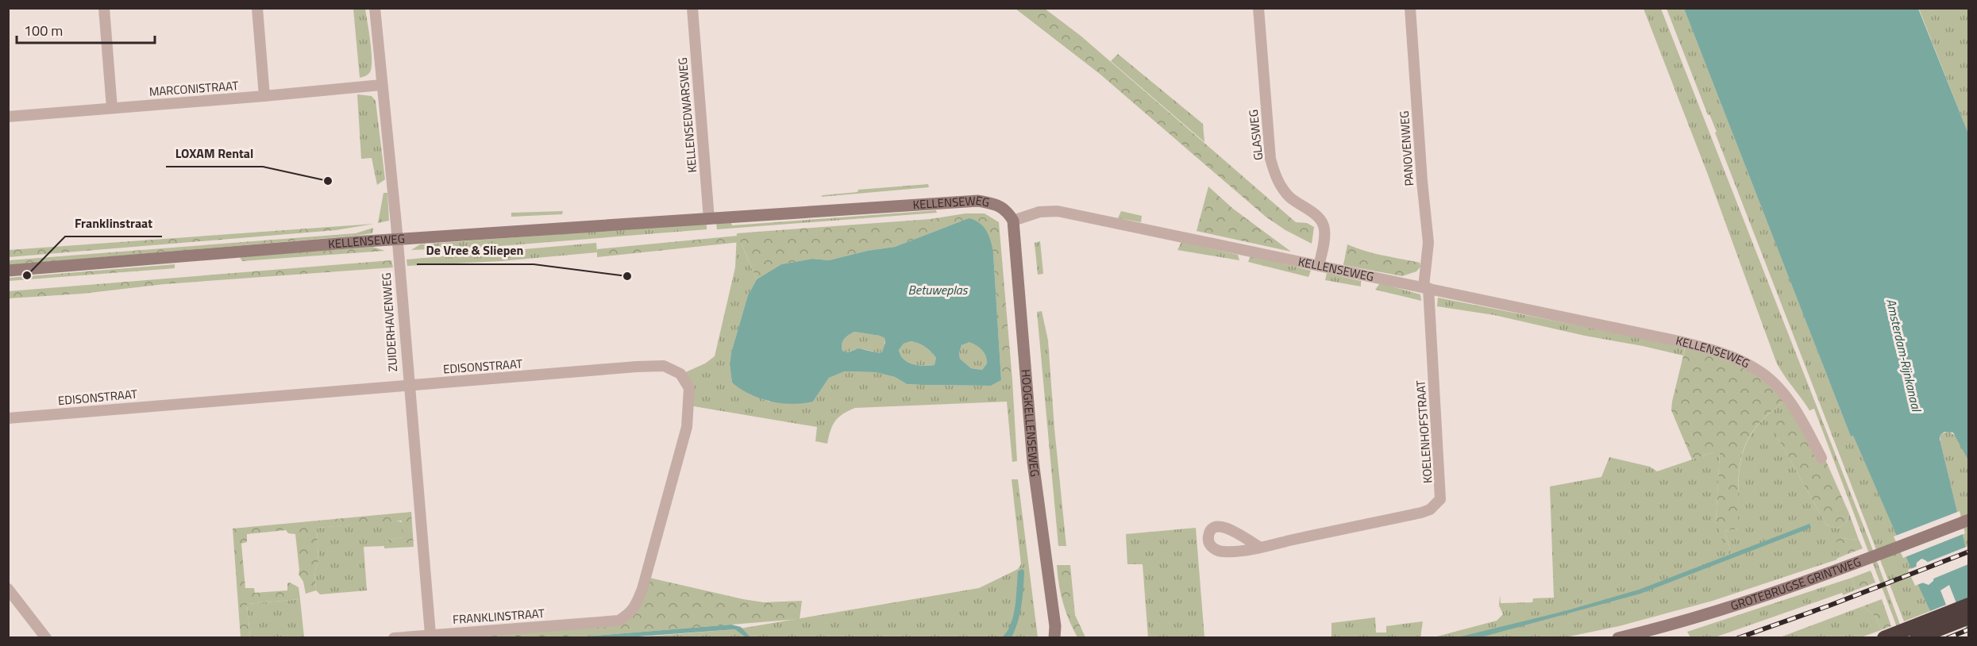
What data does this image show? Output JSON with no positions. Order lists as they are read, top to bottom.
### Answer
{
  "streets": {
    "main road": ["KELLENSEWEG", "HOOGKELLENSEWEG", "GROTEBRUGSE GRINTWEG"],
    "street": [
      "MARCONISTRAAT",
      "KELLENSEDWARSWEG",
      "GLASWEG",
      "PANOVENWEG",
      "ZUIDERHAVENWEG",
      "EDISONSTRAAT",
      "KOELENHOFSTRAAT",
      "FRANKLINSTRAAT"
    ]
  },
  "crossings": [
    ["MARCONISTRAAT", "ZUIDERHAVENWEG"],
    ["KELLENSEDWARSWEG", "KELLENSEWEG"],
    ["GLASWEG", "KELLENSEWEG"],
    ["PANOVENWEG", "KELLENSEWEG"],
    ["PANOVENWEG", "KOELENHOFSTRAAT"],
    ["KELLENSEWEG", "ZUIDERHAVENWEG"],
    ["KELLENSEWEG", "HOOGKELLENSEWEG"],
    ["KELLENSEWEG", "KOELENHOFSTRAAT"],
    ["ZUIDERHAVENWEG", "EDISONSTRAAT"],
    ["ZUIDERHAVENWEG", "FRANKLINSTRAAT"],
    ["EDISONSTRAAT", "FRANKLINSTRAAT"]
  ],
  "water": ["Betuweplas", "Amsterdam-Rijnkanaal"],
  "places": ["LOXAM Rental", "Franklinstraat", "De Vree & Sliepen"],
  "scale_bar": "100 m"
}
